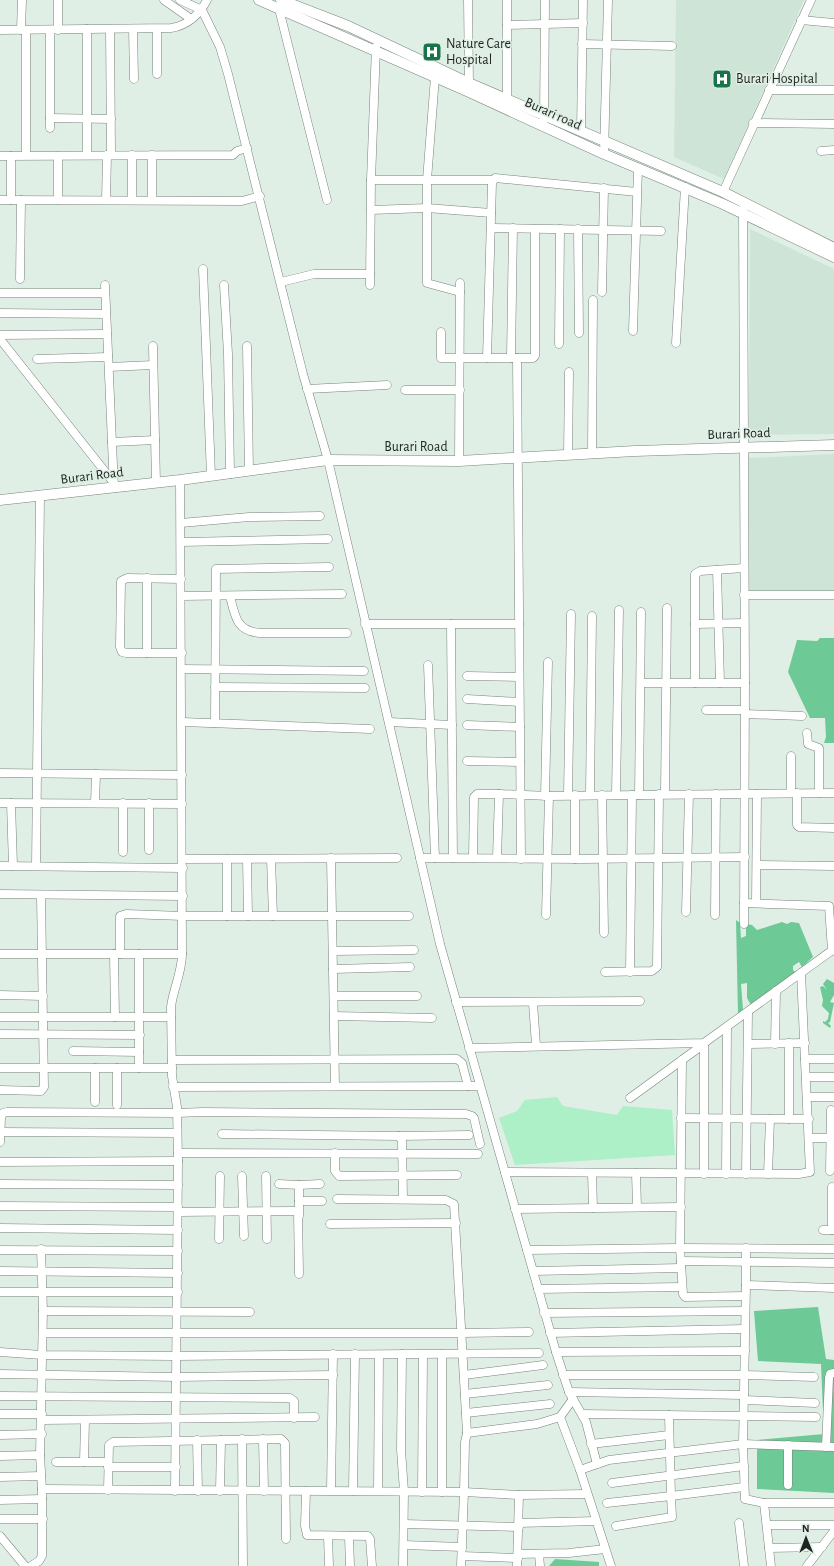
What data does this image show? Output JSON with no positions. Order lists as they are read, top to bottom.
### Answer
{
  "streets": {
    "main road": ["Burari road", "Burari Road"]
  },
  "places": {
    "hospital": ["Nature Care Hospital", "Burari Hospital"]
  },
  "north": "top"
}
